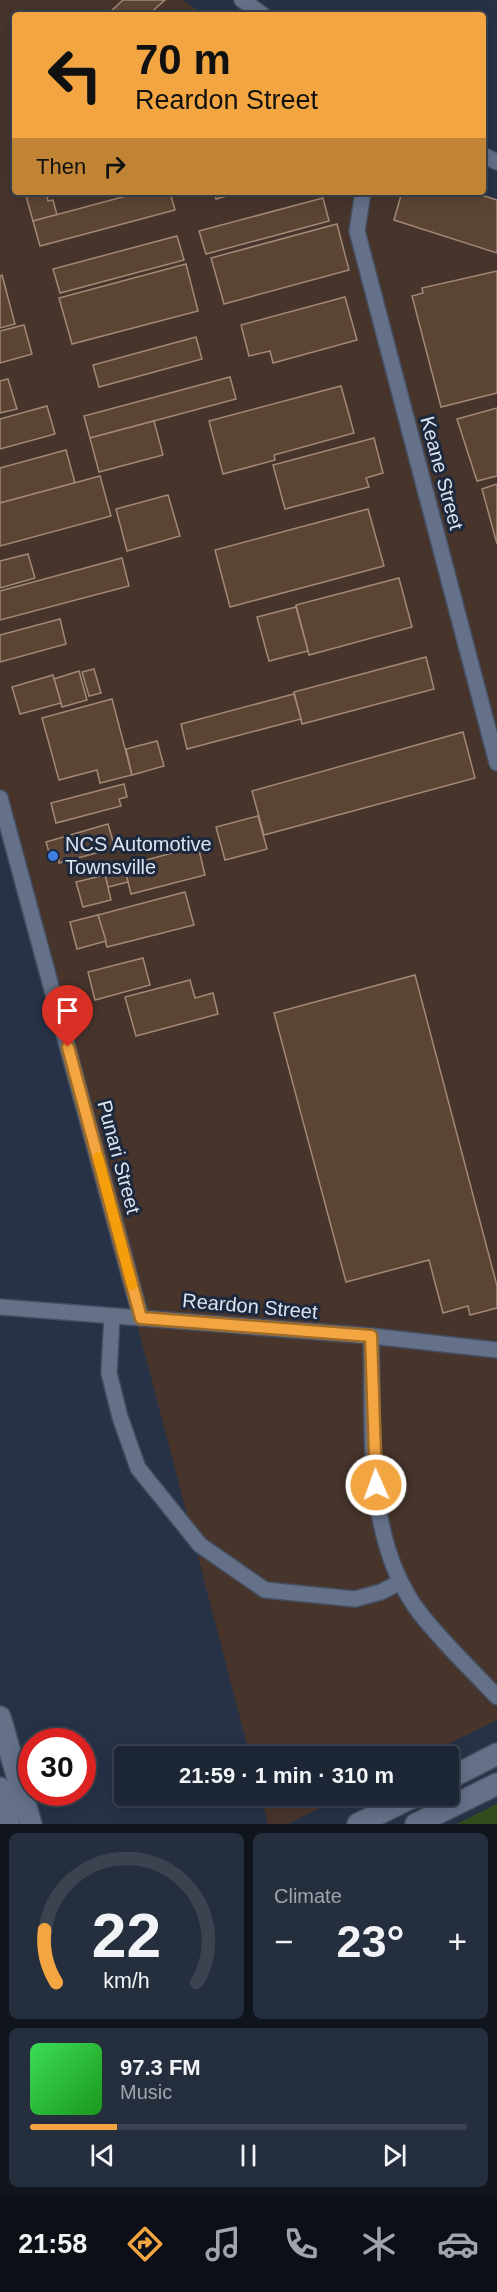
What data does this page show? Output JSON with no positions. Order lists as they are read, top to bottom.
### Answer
{
  "streets": {
    "street": ["Keane Street", "Punari Street", "Reardon Street"]
  },
  "crossings": [
    ["Punari Street", "Reardon Street"]
  ],
  "places": ["NCS Automotive Townsville"],
  "page": {
    "turn": ["70 m", "Reardon Street"],
    "then": "Then",
    "limit": "30",
    "trip": "21:59 · 1 min · 310 m",
    "tile": "Climate",
    "heat": ["−", "23°", "+"],
    "song": ["97.3 FM", "Music"],
    "tabs": "21:58",
    "gauge": ["22", "km/h"]
  }
}
